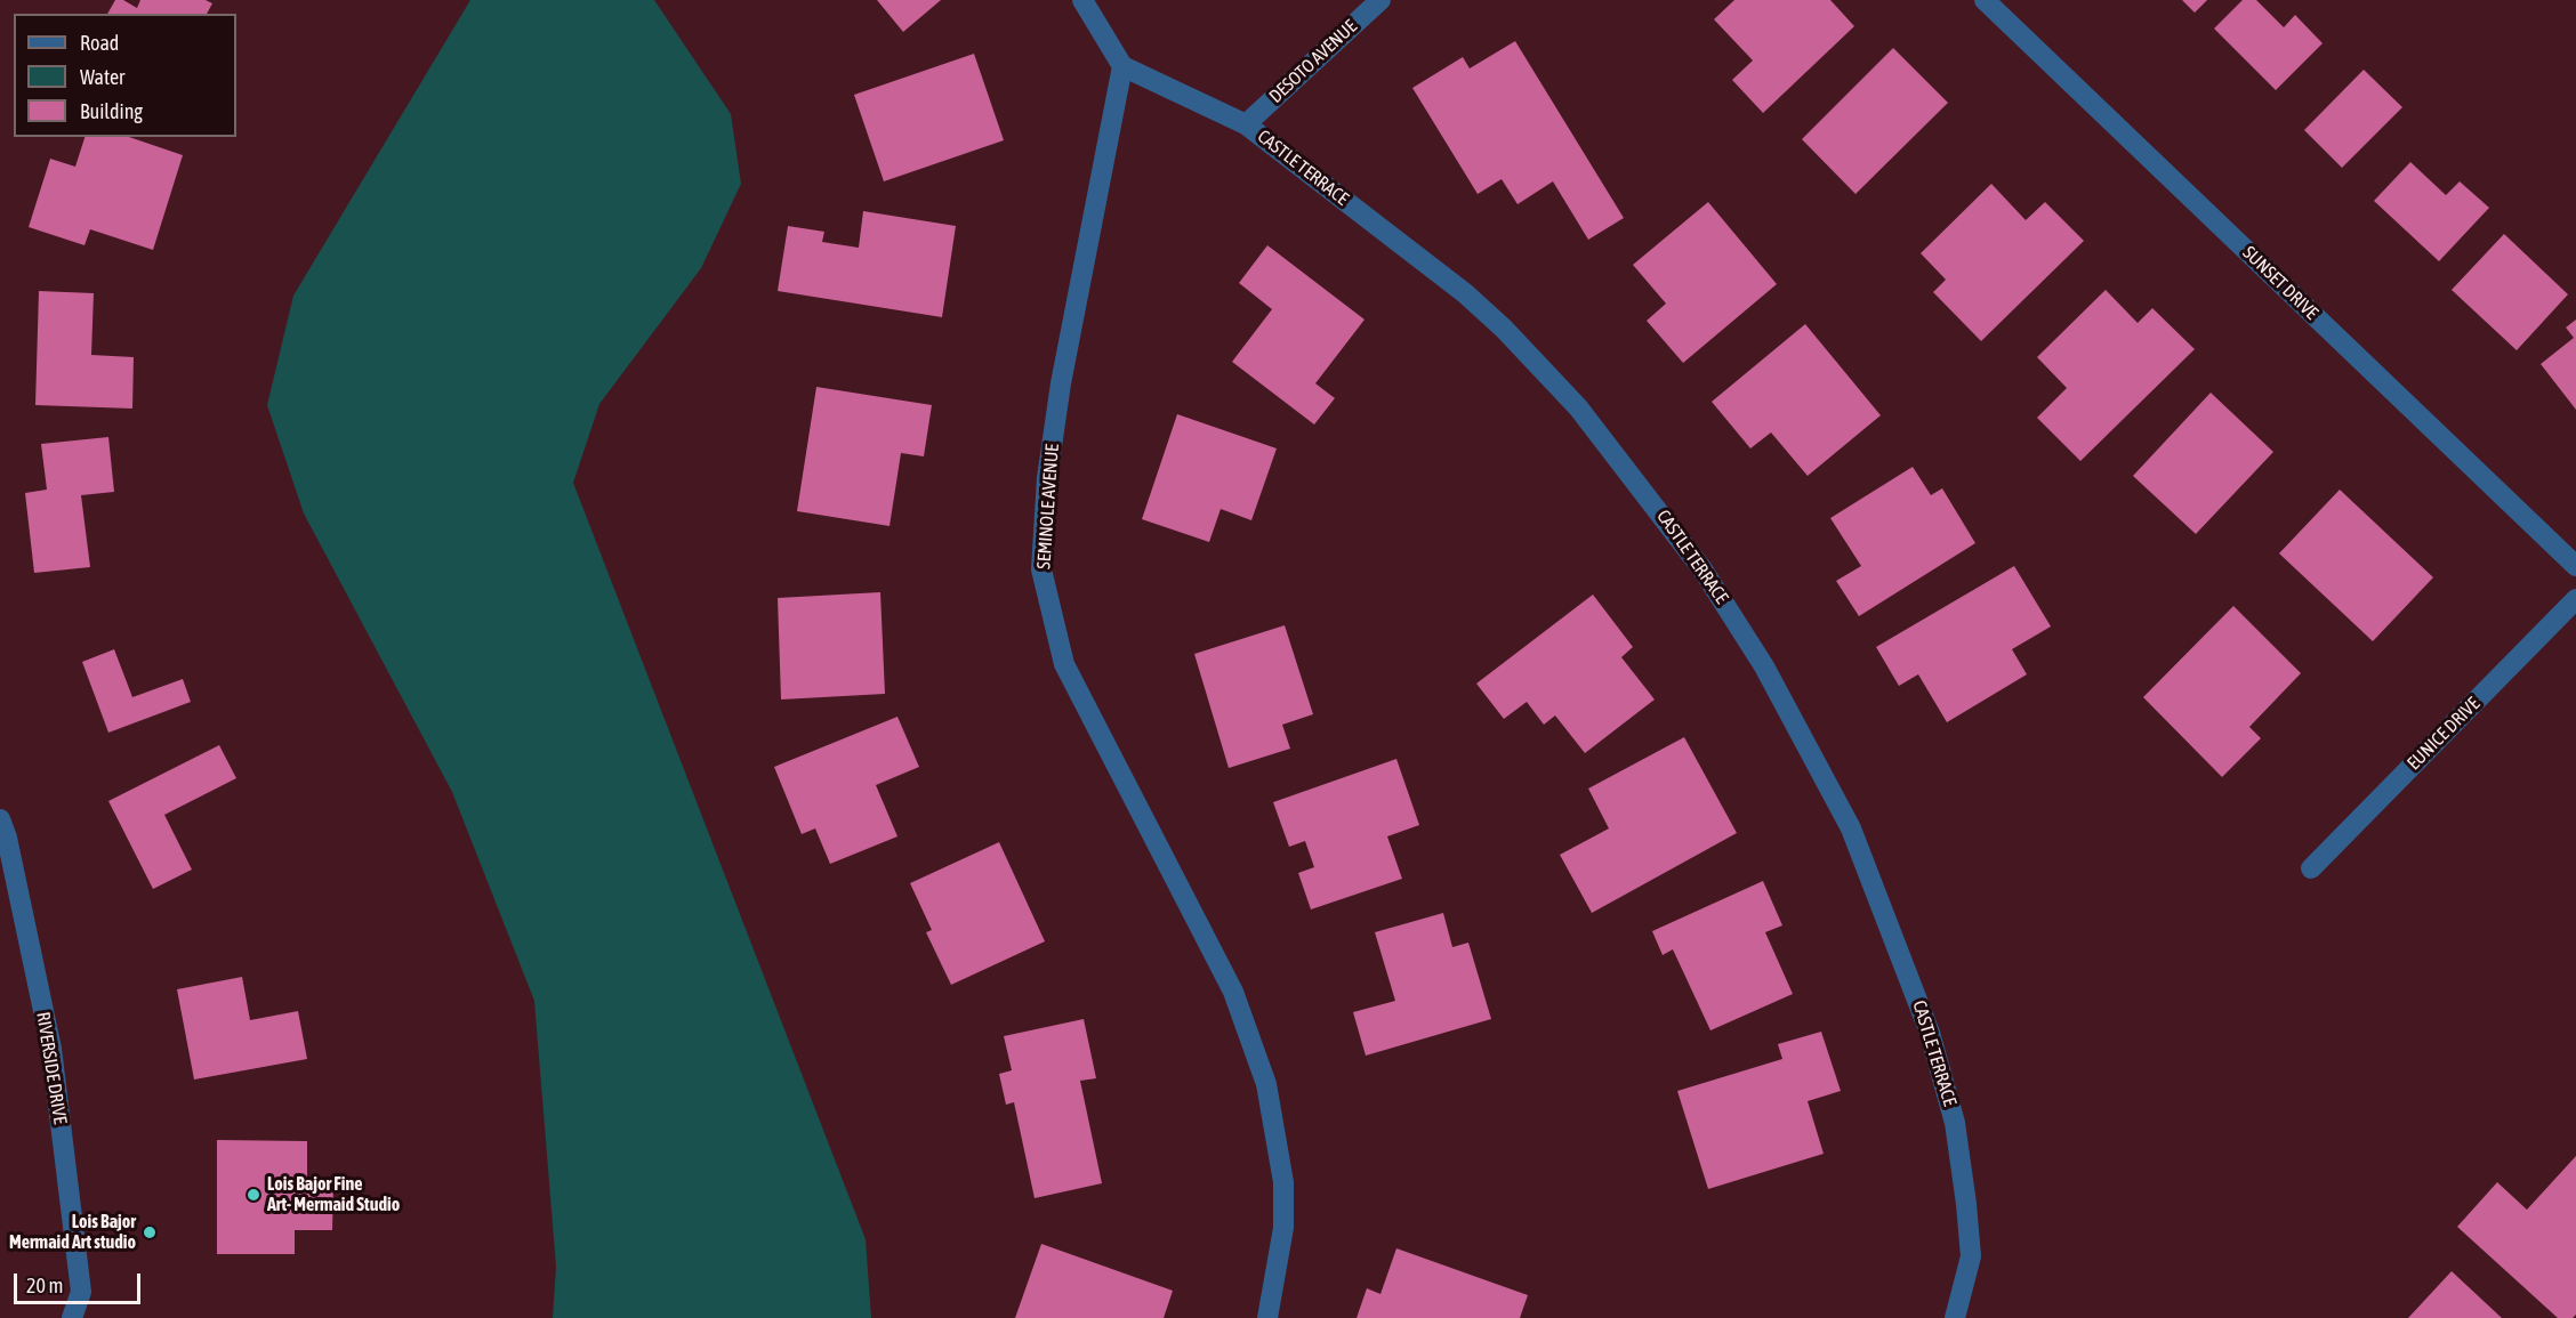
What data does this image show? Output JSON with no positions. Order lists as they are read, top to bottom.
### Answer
{
  "streets": {
    "street": [
      "DESOTO AVENUE",
      "CASTLE TERRACE",
      "SUNSET DRIVE",
      "SEMINOLE AVENUE",
      "EUNICE DRIVE",
      "RIVERSIDE DRIVE"
    ]
  },
  "crossings": [
    ["DESOTO AVENUE", "CASTLE TERRACE"],
    ["CASTLE TERRACE", "SEMINOLE AVENUE"]
  ],
  "places": ["Lois Bajor Fine Art- Mermaid Studio", "Lois Bajor Mermaid Art studio"],
  "legend": ["Road", "Water", "Building"],
  "scale_bar": "20 m"
}
